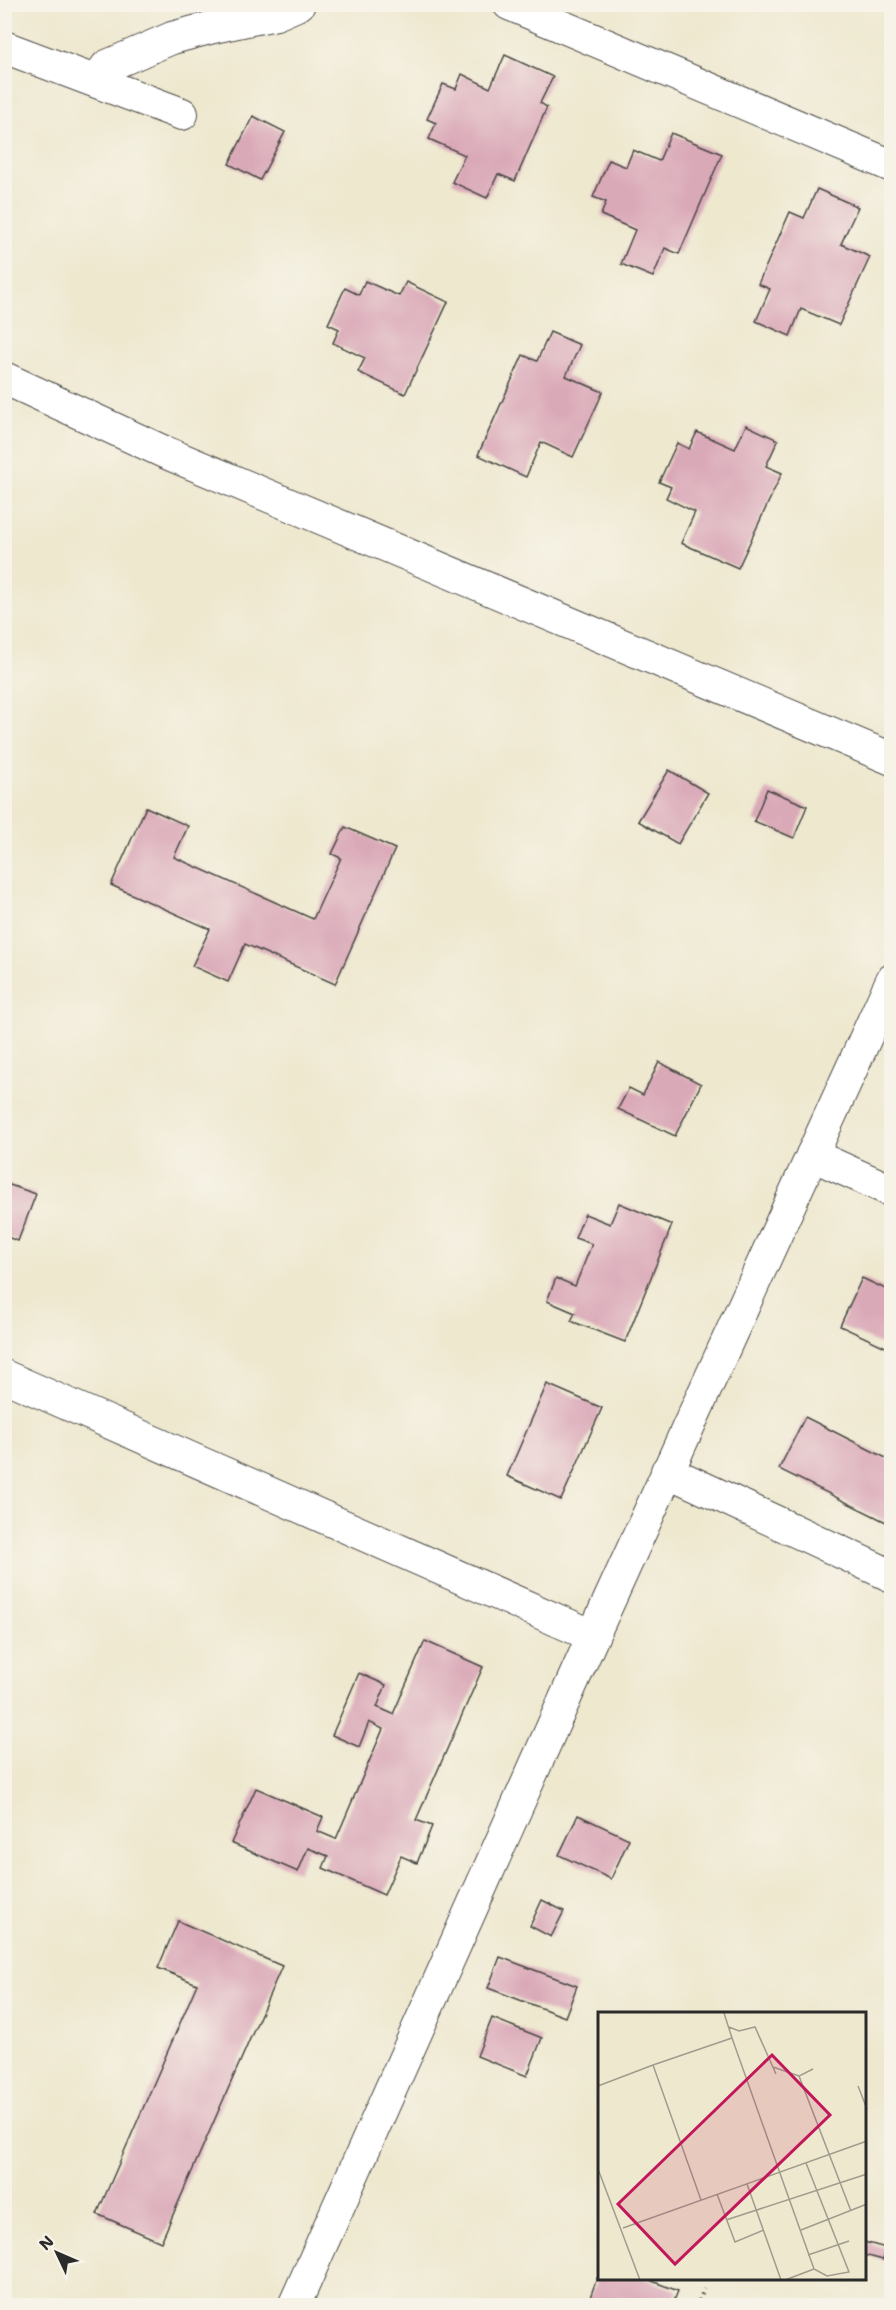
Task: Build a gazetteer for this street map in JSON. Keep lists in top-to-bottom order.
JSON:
{
  "north": "top left"
}
